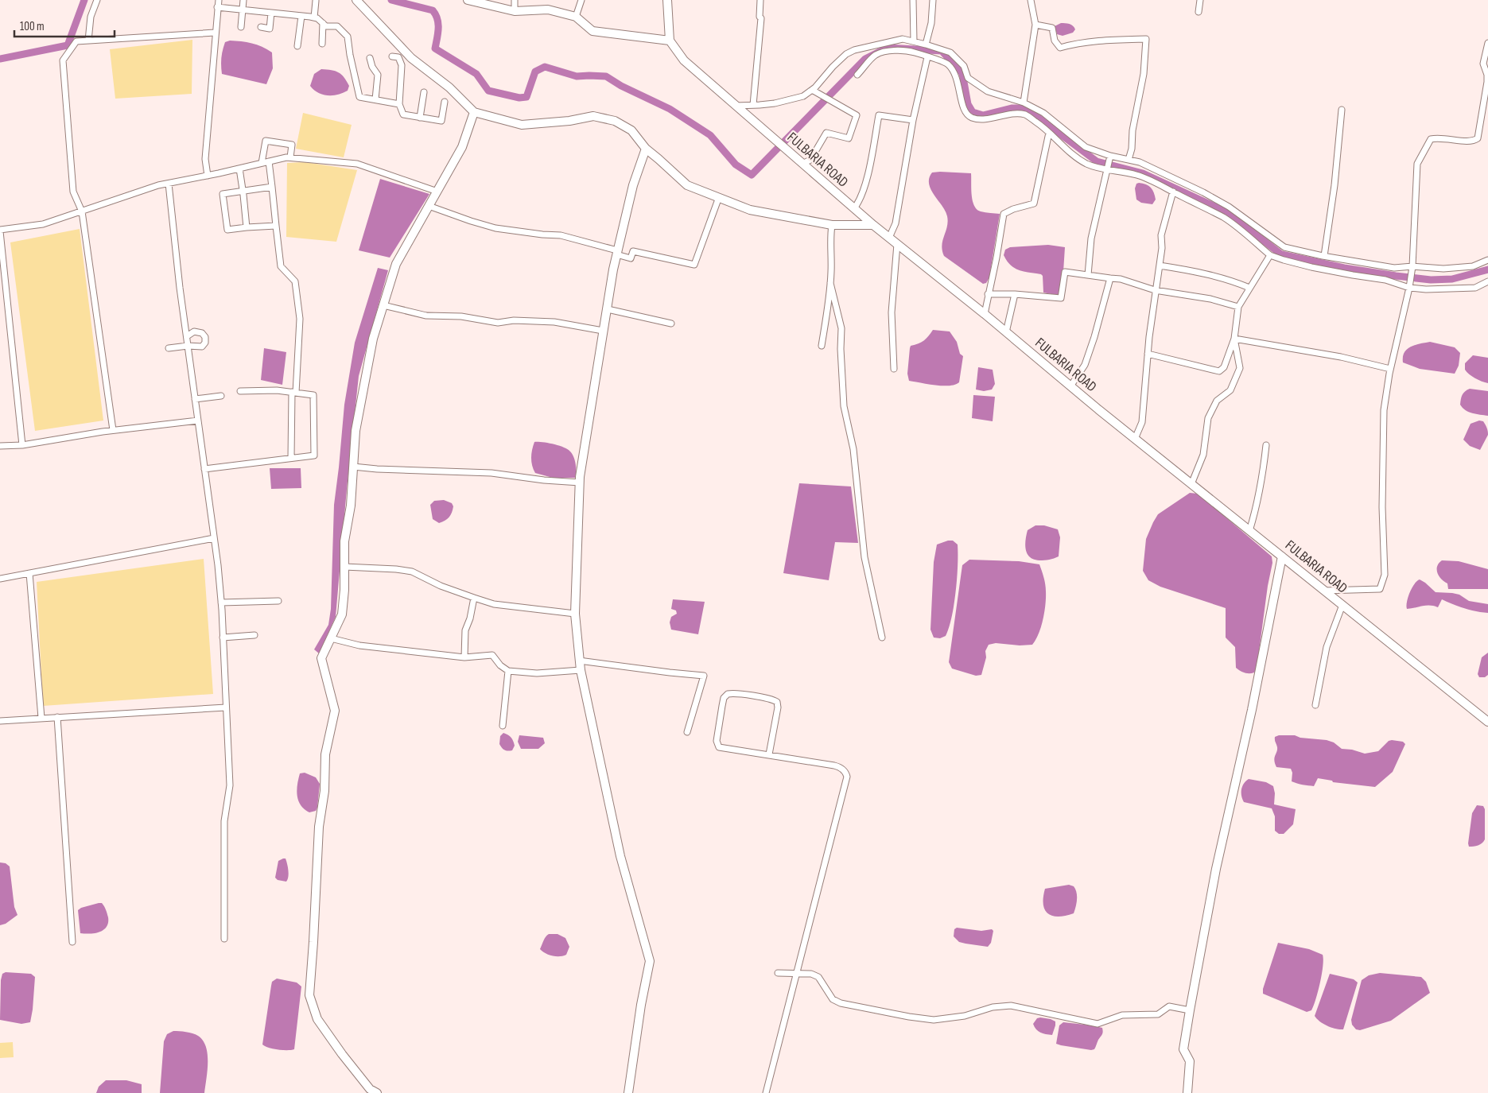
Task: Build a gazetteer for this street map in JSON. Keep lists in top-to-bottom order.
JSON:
{
  "streets": {
    "street": ["FULBARIA ROAD"]
  },
  "scale_bar": "100 m"
}
